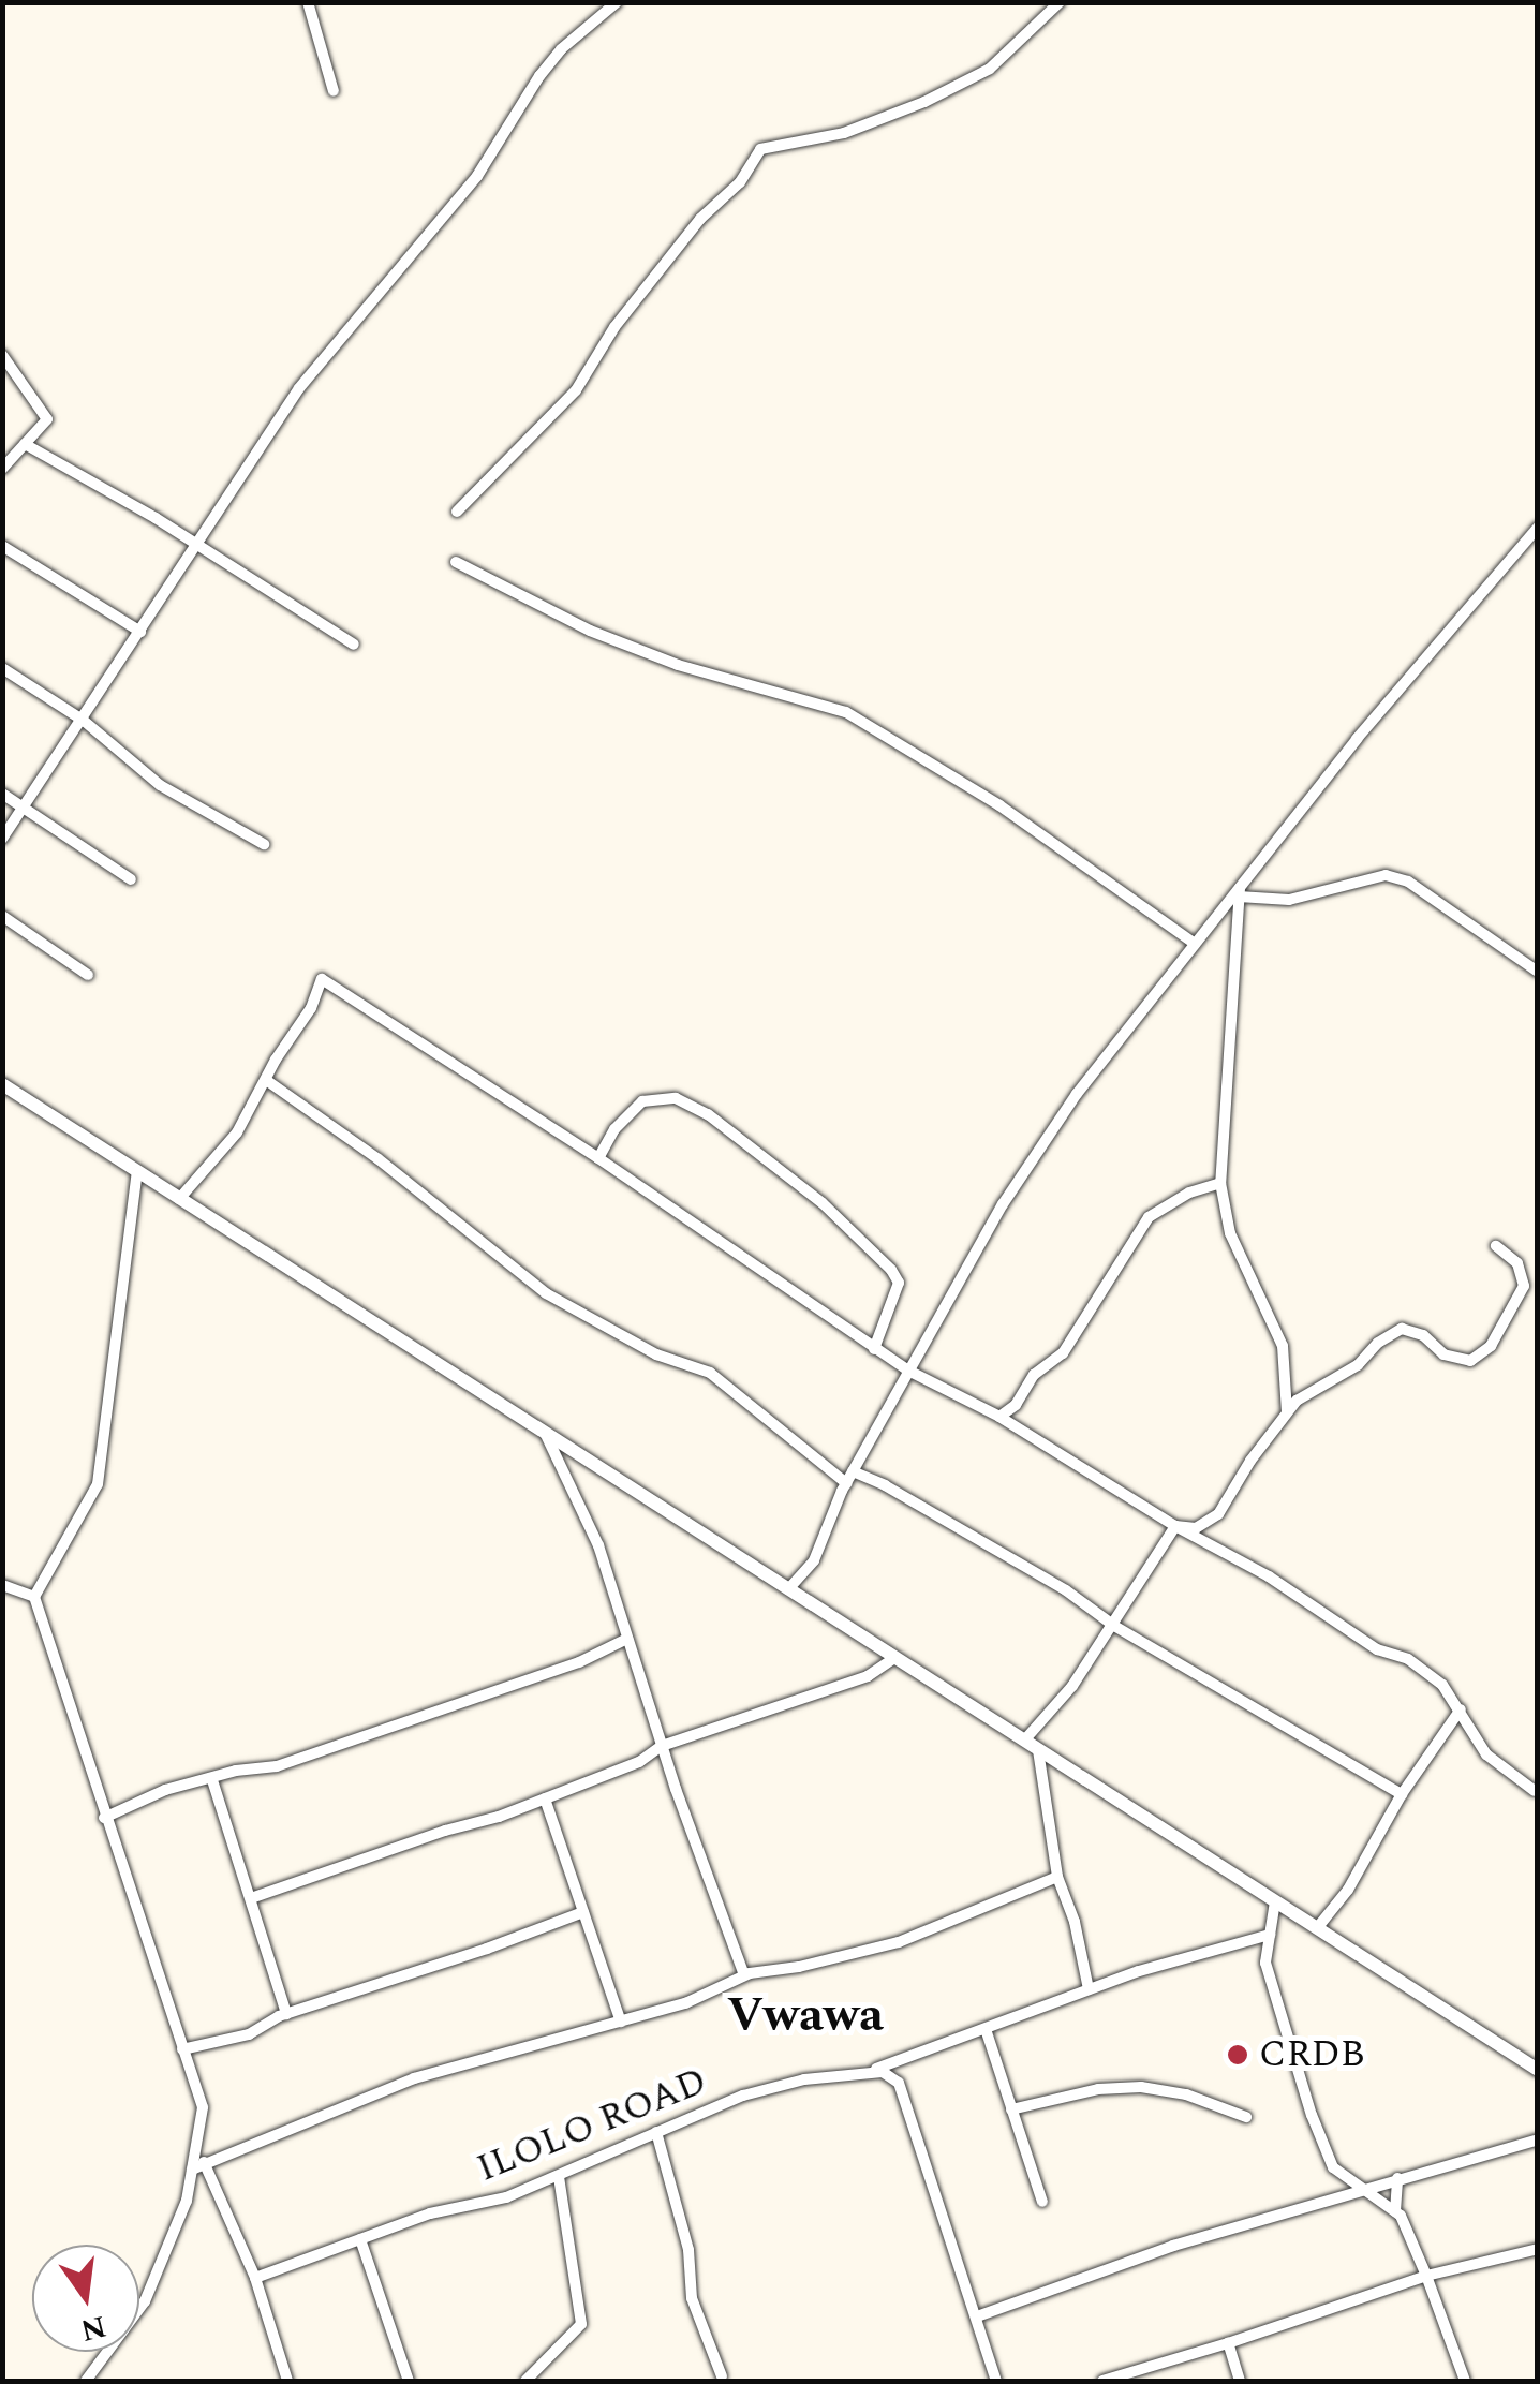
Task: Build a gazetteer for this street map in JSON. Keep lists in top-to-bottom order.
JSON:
{
  "streets": {
    "street": ["ILOLO ROAD"]
  },
  "districts": ["Vwawa"],
  "places": ["CRDB"],
  "north": "bottom"
}
